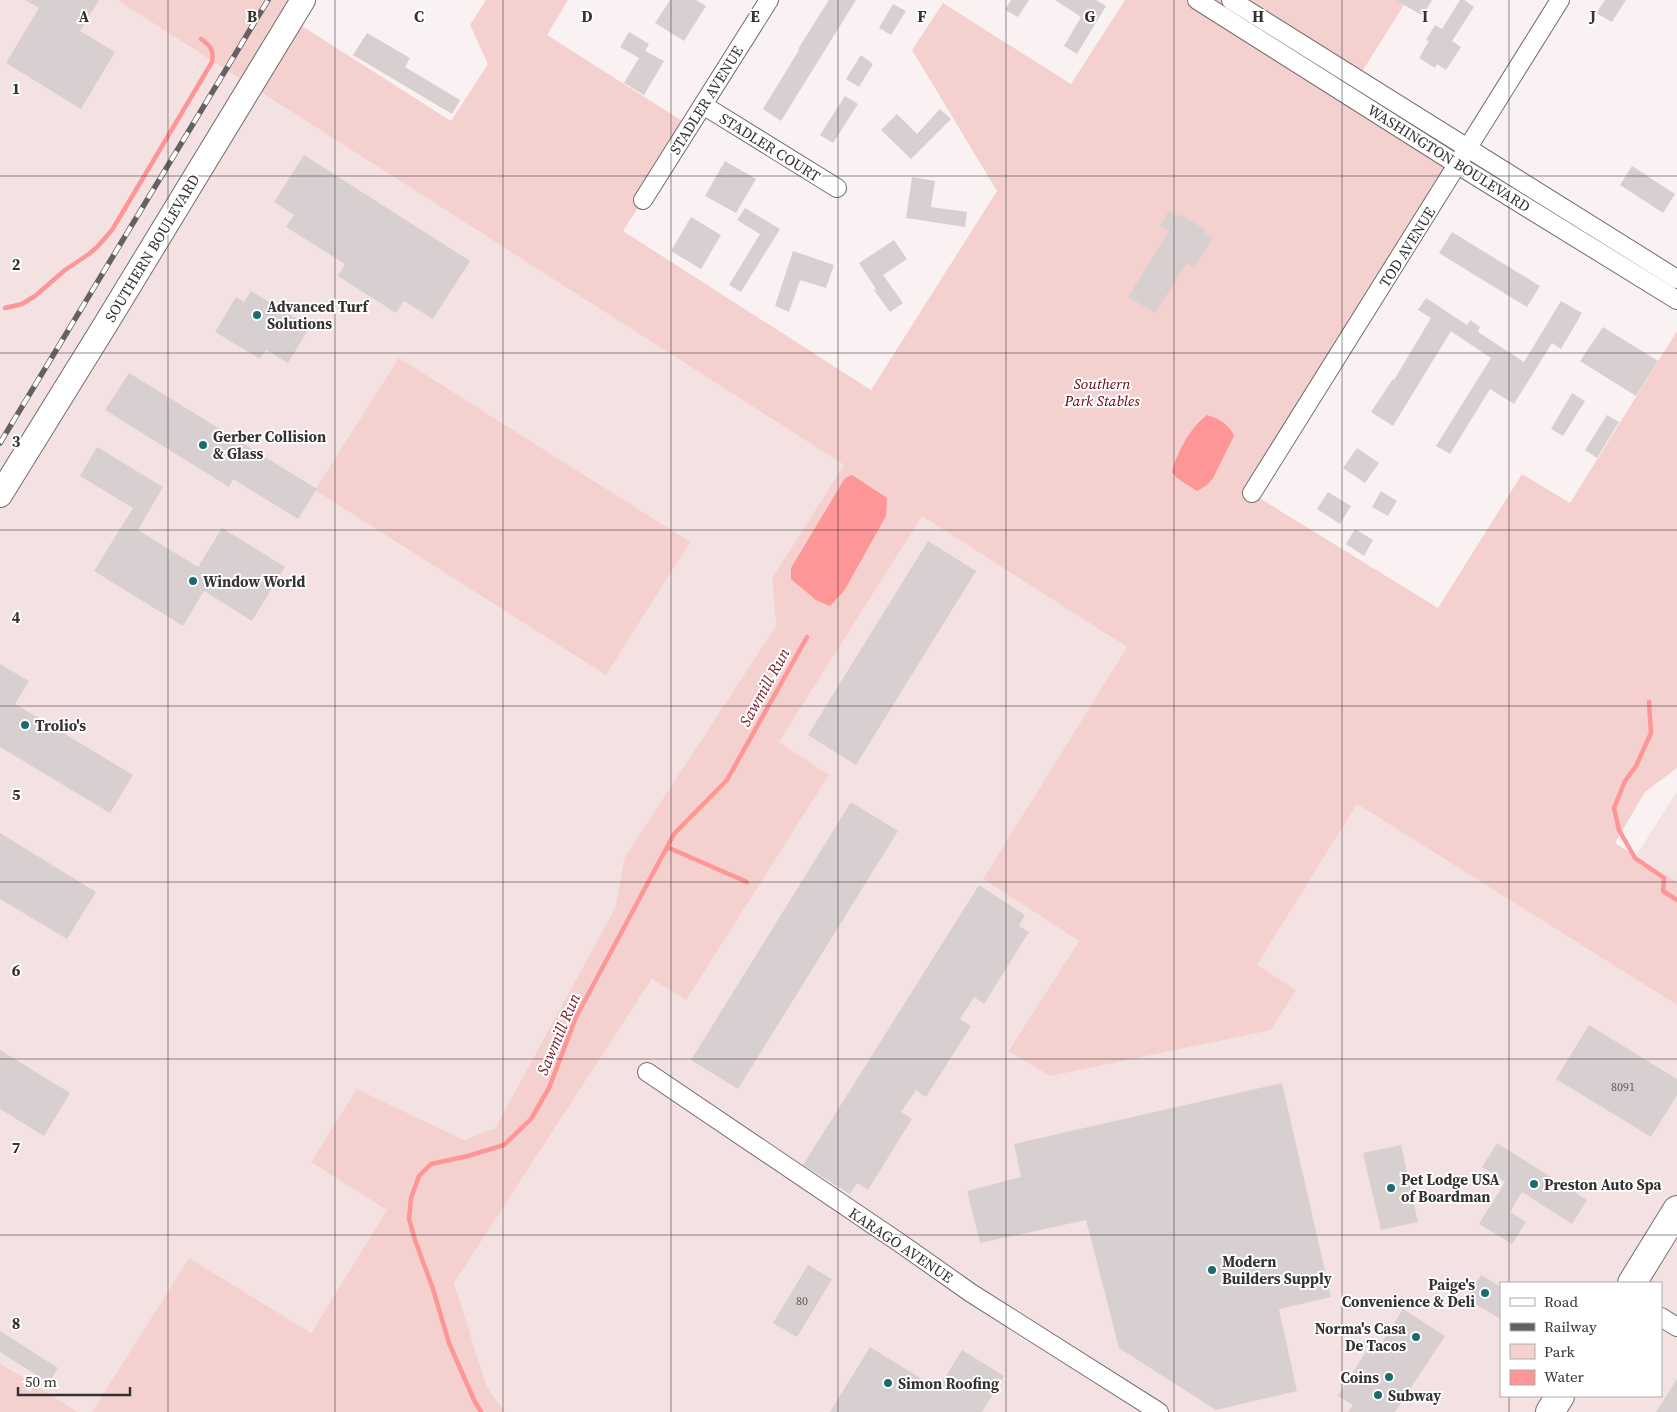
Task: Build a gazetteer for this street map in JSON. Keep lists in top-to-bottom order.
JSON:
{
  "streets": {
    "street": [
      "STADLER AVENUE",
      "STADLER COURT",
      "WASHINGTON BOULEVARD",
      "TOD AVENUE",
      "SOUTHERN BOULEVARD",
      "KARAGO AVENUE"
    ]
  },
  "crossings": [
    ["STADLER AVENUE", "STADLER COURT"],
    ["WASHINGTON BOULEVARD", "TOD AVENUE"]
  ],
  "water": ["Sawmill Run"],
  "parks": ["Southern Park Stables"],
  "places": [
    "Advanced Turf Solutions",
    "Gerber Collision & Glass",
    "Window World",
    "Trolio's",
    "Preston Auto Spa",
    "Pet Lodge USA of Boardman",
    "Modern Builders Supply",
    "Paige's Convenience & Deli",
    "Norma's Casa De Tacos",
    "Coins",
    "Simon Roofing",
    "Subway"
  ],
  "house_numbers": ["8091", "80"],
  "legend": [
    "Road",
    "Railway",
    "Park",
    "Water"
  ],
  "scale_bar": "50 m",
  "grid": {
    "columns": [
      "A",
      "B",
      "C",
      "D",
      "E",
      "F",
      "G",
      "H",
      "I",
      "J"
    ],
    "rows": [
      "1",
      "2",
      "3",
      "4",
      "5",
      "6",
      "7",
      "8"
    ]
  }
}
